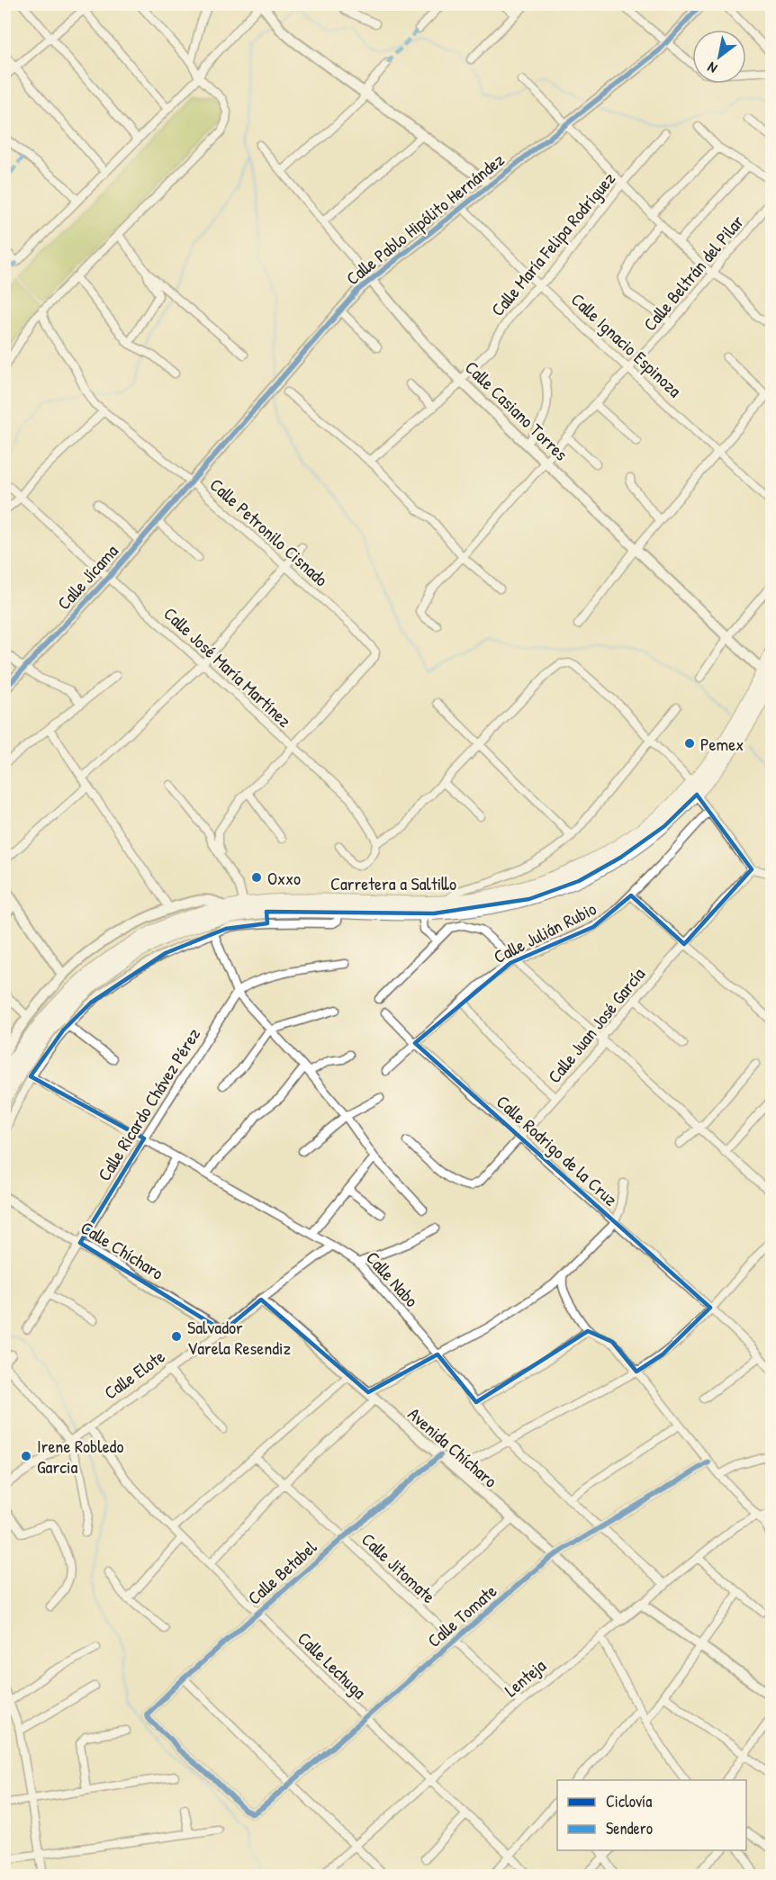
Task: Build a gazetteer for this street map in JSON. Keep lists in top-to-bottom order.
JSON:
{
  "streets": {
    "main road": ["Carretera a Saltillo"],
    "street": [
      "Calle Pablo Hipólito Hernández",
      "Calle María Felipa Rodríguez",
      "Calle Beltrán del Pilar",
      "Calle Ignacio Espinoza",
      "Calle Casiano Torres",
      "Calle Petronilo Cisnado",
      "Calle Jícama",
      "Calle José María Martínez",
      "Calle Julián Rubio",
      "Calle Juan José García",
      "Calle Ricardo Chávez Pérez",
      "Calle Rodrigo de la Cruz",
      "Calle Chícharo",
      "Calle Nabo",
      "Calle Elote",
      "Avenida Chícharo",
      "Calle Jitomate",
      "Calle Betabel",
      "Calle Tomate",
      "Calle Lechuga",
      "Lenteja"
    ]
  },
  "crossings": [
    ["Calle Pablo Hipólito Hernández", "Calle Ignacio Espinoza"],
    ["Calle Pablo Hipólito Hernández", "Calle Casiano Torres"],
    ["Calle Pablo Hipólito Hernández", "Calle Petronilo Cisnado"],
    ["Calle Pablo Hipólito Hernández", "Calle Jícama"],
    ["Calle María Felipa Rodríguez", "Calle Ignacio Espinoza"],
    ["Calle María Felipa Rodríguez", "Calle Casiano Torres"],
    ["Calle Beltrán del Pilar", "Calle Ignacio Espinoza"],
    ["Calle Beltrán del Pilar", "Calle Casiano Torres"],
    ["Calle Casiano Torres", "Carretera a Saltillo"],
    ["Calle Petronilo Cisnado", "Calle Jícama"],
    ["Calle Petronilo Cisnado", "Calle José María Martínez"],
    ["Calle Jícama", "Calle José María Martínez"],
    ["Calle Julián Rubio", "Calle Rodrigo de la Cruz"],
    ["Calle Juan José García", "Calle Rodrigo de la Cruz"],
    ["Calle Ricardo Chávez Pérez", "Calle Chícharo"],
    ["Calle Ricardo Chávez Pérez", "Calle Nabo"],
    ["Calle Chícharo", "Calle Elote"],
    ["Calle Nabo", "Calle Elote"],
    ["Calle Nabo", "Calle Tomate"],
    ["Calle Nabo", "Lenteja"],
    ["Calle Elote", "Avenida Chícharo"],
    ["Calle Elote", "Calle Lechuga"],
    ["Avenida Chícharo", "Calle Betabel"],
    ["Avenida Chícharo", "Calle Tomate"],
    ["Avenida Chícharo", "Lenteja"],
    ["Calle Jitomate", "Calle Betabel"],
    ["Calle Jitomate", "Calle Tomate"],
    ["Calle Jitomate", "Lenteja"],
    ["Calle Betabel", "Calle Tomate"],
    ["Calle Betabel", "Calle Lechuga"],
    ["Calle Tomate", "Calle Lechuga"],
    ["Calle Lechuga", "Lenteja"]
  ],
  "places": [
    "Pemex",
    "Oxxo",
    "Salvador Varela Resendiz",
    "Irene Robledo Garcia"
  ],
  "legend": ["Ciclovía", "Sendero"],
  "north": "bottom left"
}
